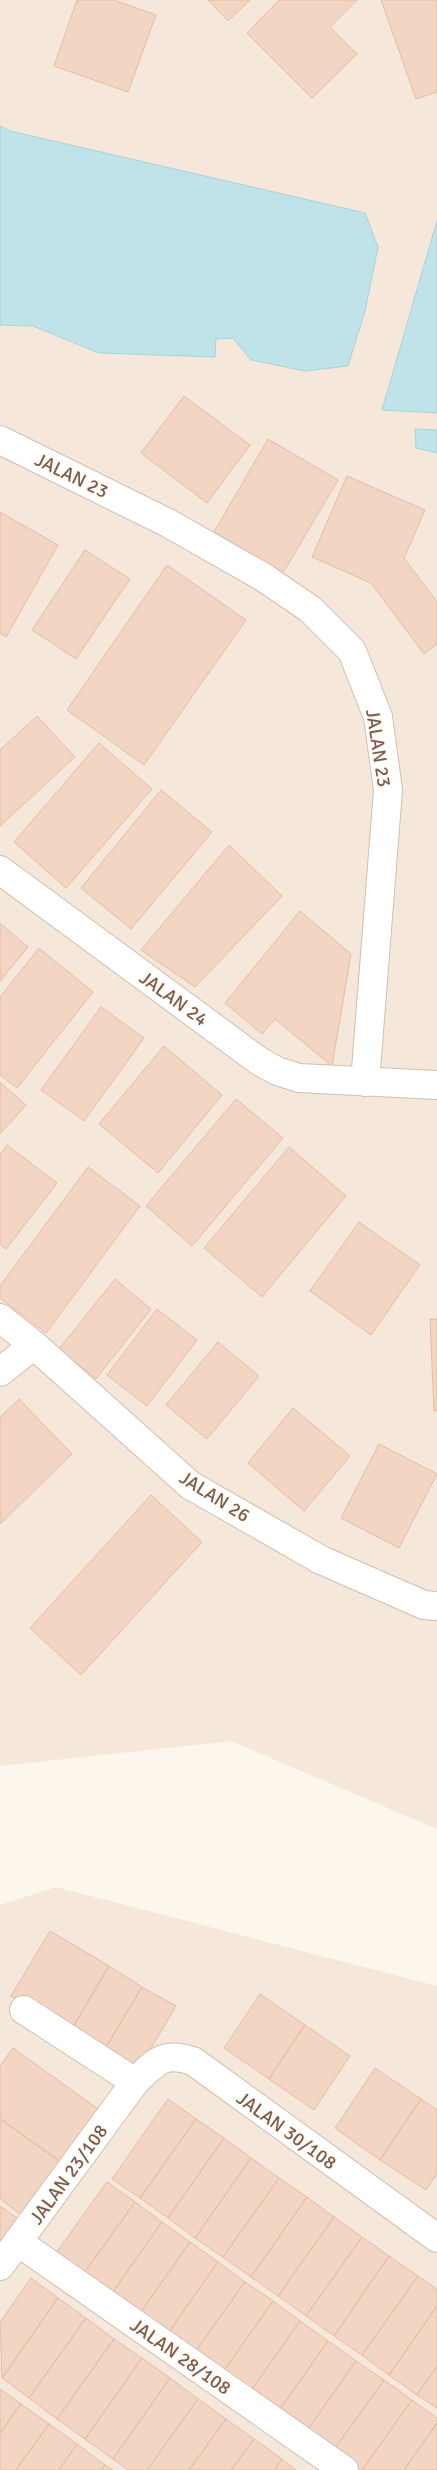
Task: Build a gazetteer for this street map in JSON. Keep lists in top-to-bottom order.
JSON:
{
  "streets": {
    "street": [
      "JALAN 23",
      "JALAN 24",
      "JALAN 26",
      "JALAN 30/108",
      "JALAN 23/108",
      "JALAN 28/108"
    ]
  },
  "crossings": [
    ["JALAN 23", "JALAN 24"],
    ["JALAN 30/108", "JALAN 23/108"],
    ["JALAN 23/108", "JALAN 28/108"]
  ]
}
